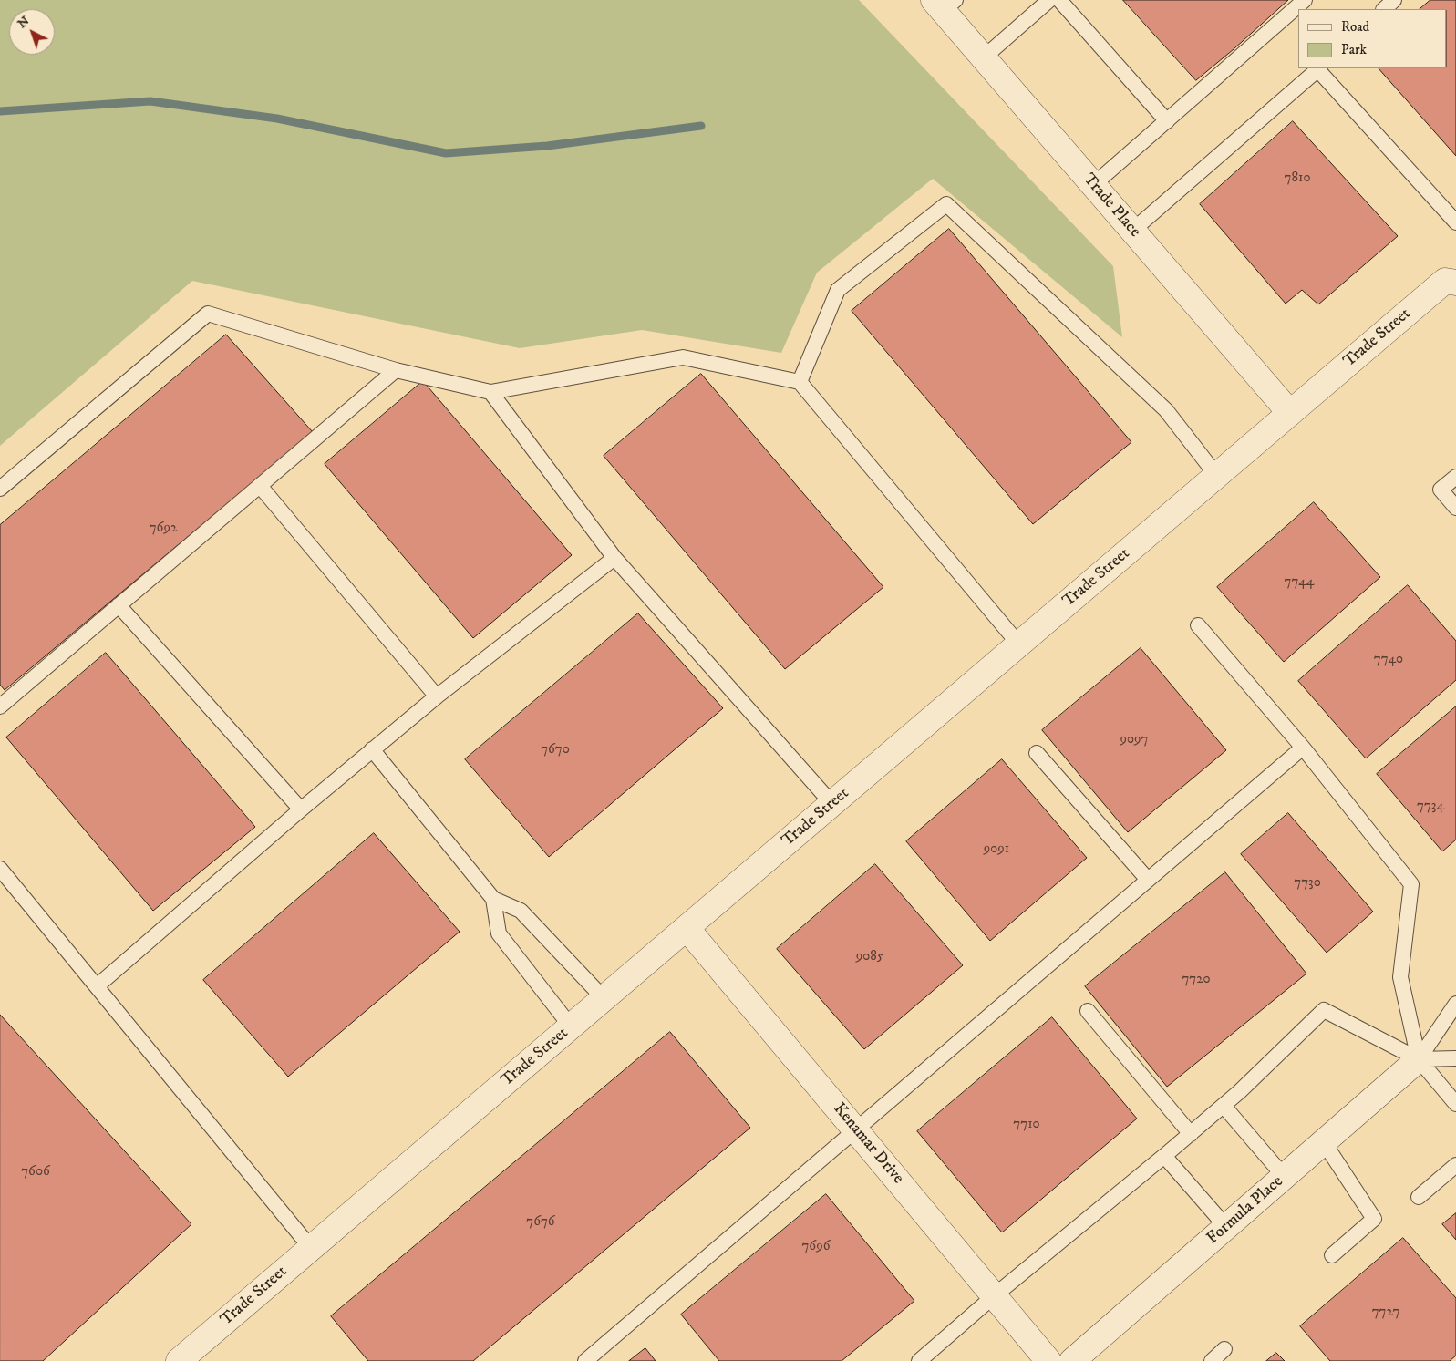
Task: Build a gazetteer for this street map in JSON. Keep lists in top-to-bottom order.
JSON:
{
  "streets": {
    "street": [
      "Trade Place",
      "Trade Street",
      "Kenamar Drive",
      "Formula Place"
    ]
  },
  "crossings": [
    ["Trade Place", "Trade Street"],
    ["Trade Street", "Kenamar Drive"]
  ],
  "house_numbers": [
    "7810",
    "7692",
    "7744",
    "7740",
    "9097",
    "7670",
    "7734",
    "9091",
    "7730",
    "9085",
    "7720",
    "7710",
    "7606",
    "7676",
    "7696",
    "7727"
  ],
  "legend": ["Road", "Park"],
  "north": "top left"
}
